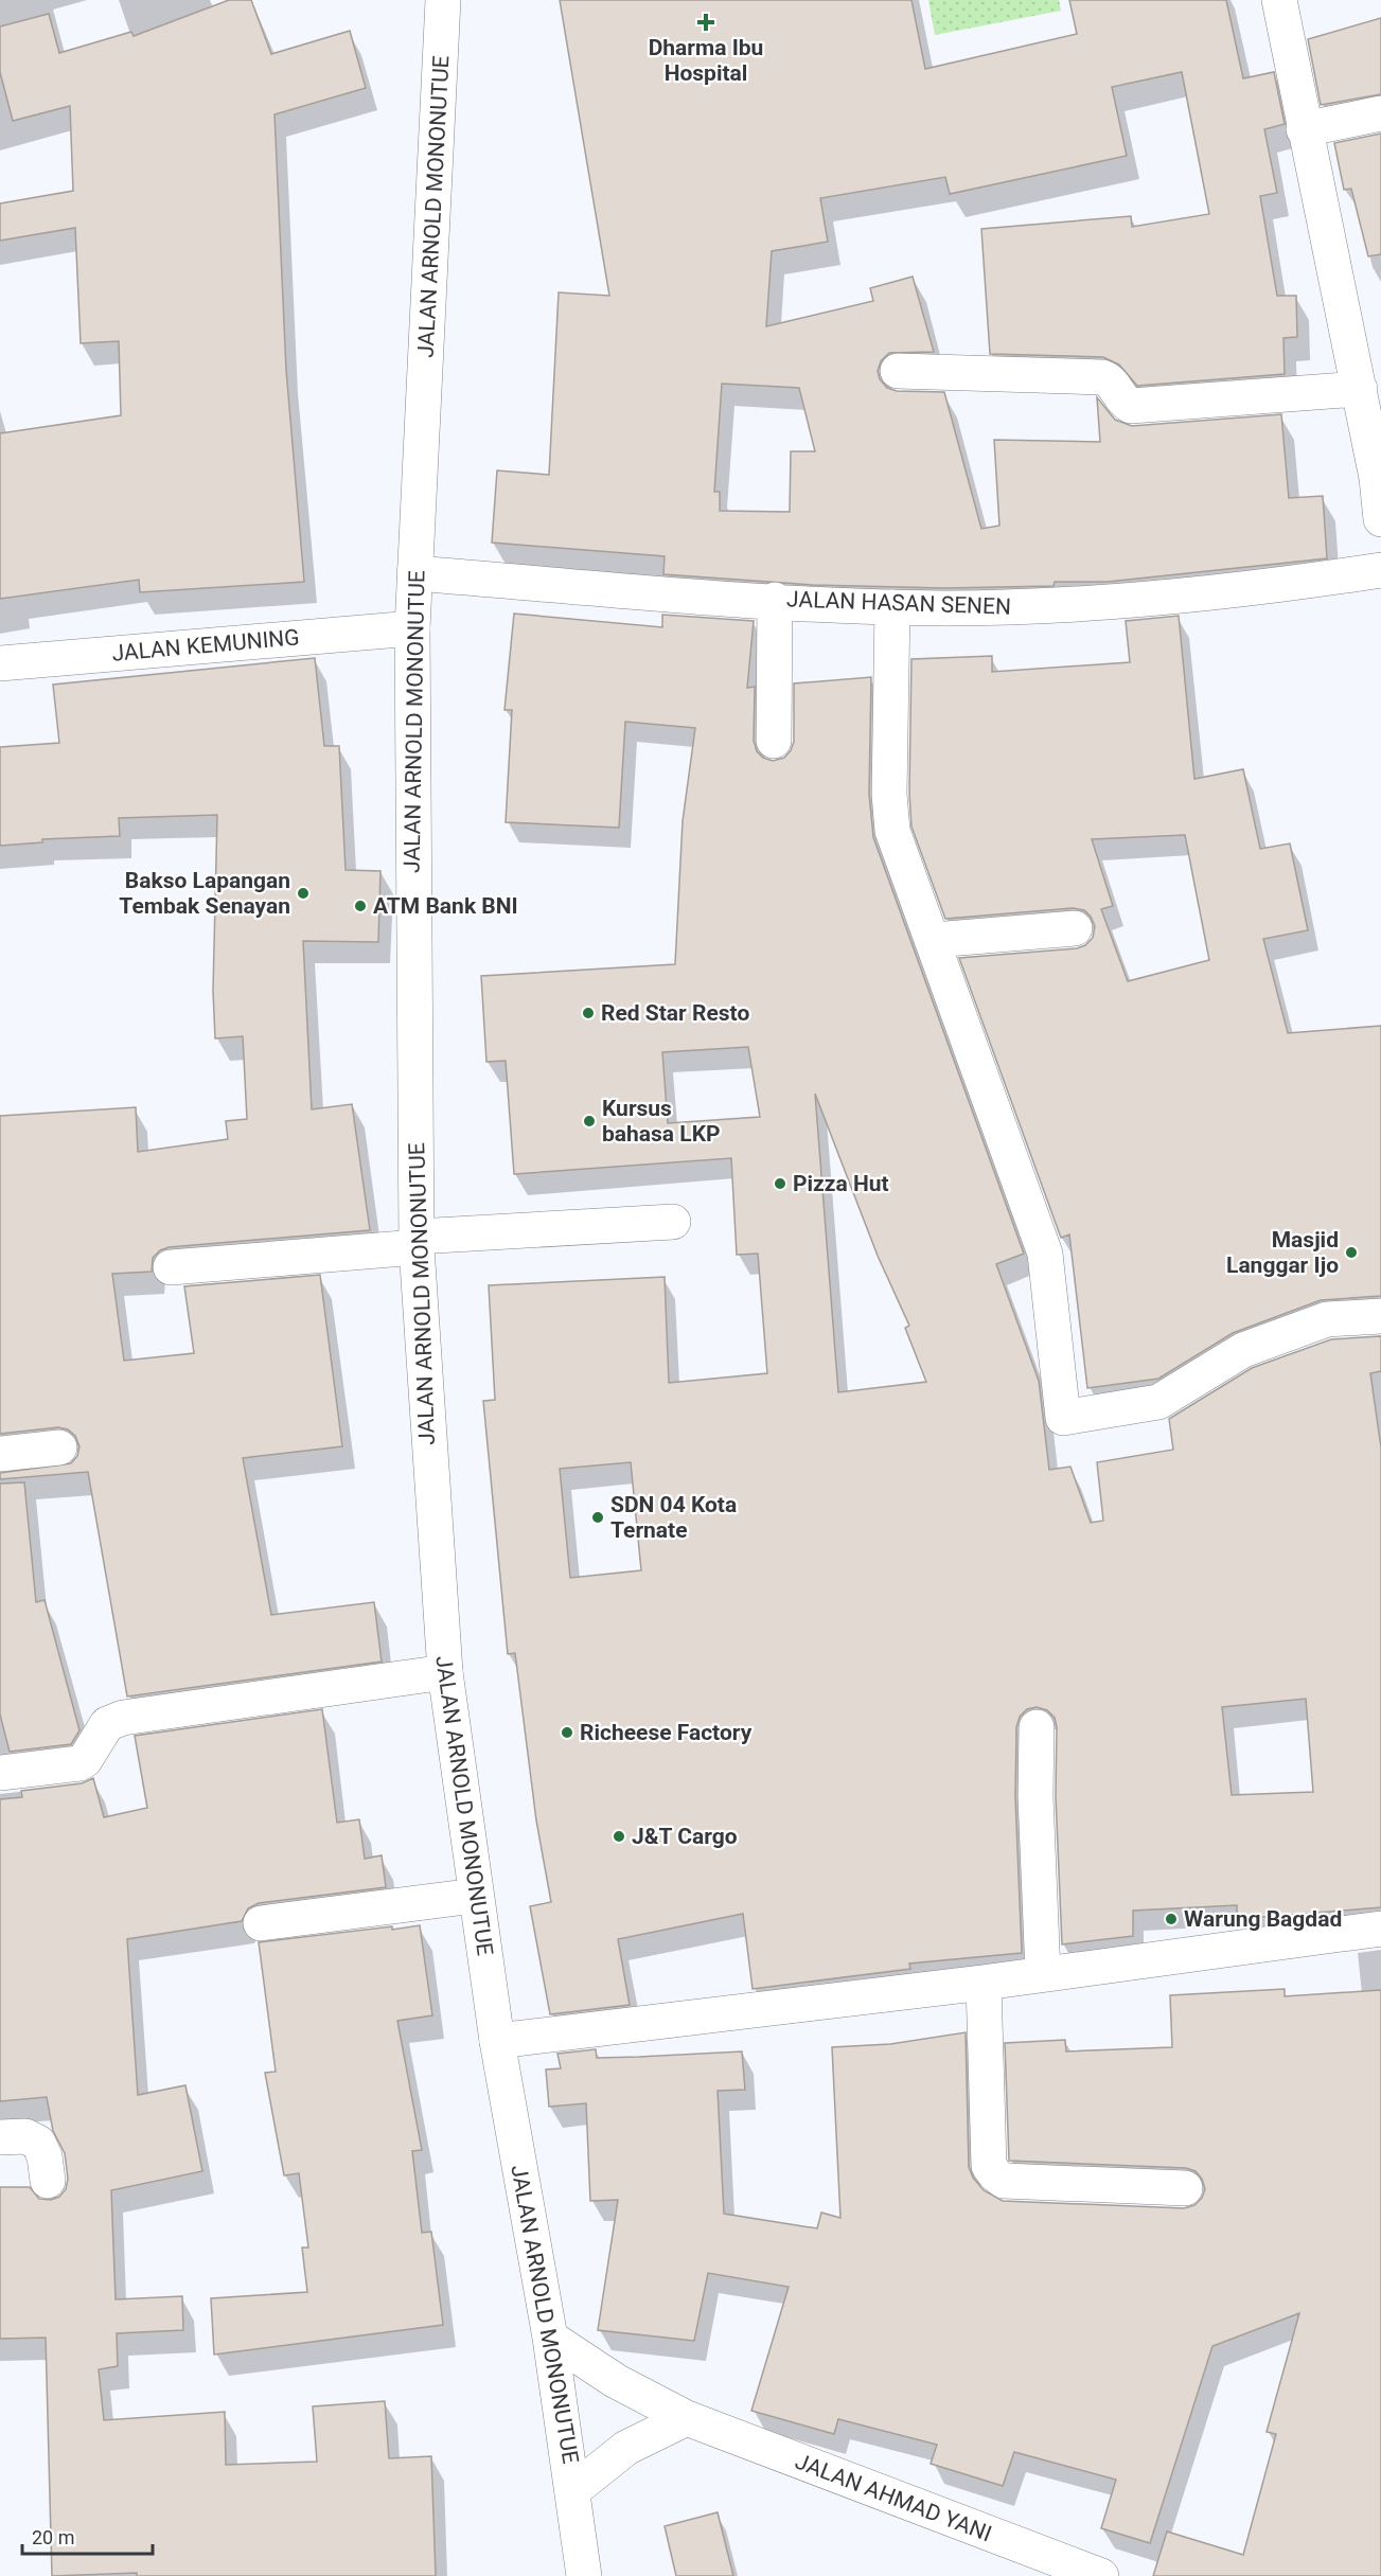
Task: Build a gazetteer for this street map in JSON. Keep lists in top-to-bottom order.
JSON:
{
  "streets": {
    "main road": [
      "JALAN ARNOLD MONONUTUE",
      "JALAN HASAN SENEN",
      "JALAN KEMUNING",
      "JALAN AHMAD YANI"
    ]
  },
  "crossings": [
    ["JALAN ARNOLD MONONUTUE", "JALAN HASAN SENEN"],
    ["JALAN ARNOLD MONONUTUE", "JALAN KEMUNING"],
    ["JALAN ARNOLD MONONUTUE", "JALAN AHMAD YANI"]
  ],
  "places": {
    "health": ["Dharma Ibu Hospital"],
    "other": [
      "Bakso Lapangan Tembak Senayan",
      "ATM Bank BNI",
      "Red Star Resto",
      "Kursus bahasa LKP",
      "Pizza Hut",
      "Masjid Langgar Ijo",
      "SDN 04 Kota Ternate",
      "Richeese Factory",
      "J&T Cargo",
      "Warung Bagdad"
    ]
  },
  "scale_bar": "20 m"
}
